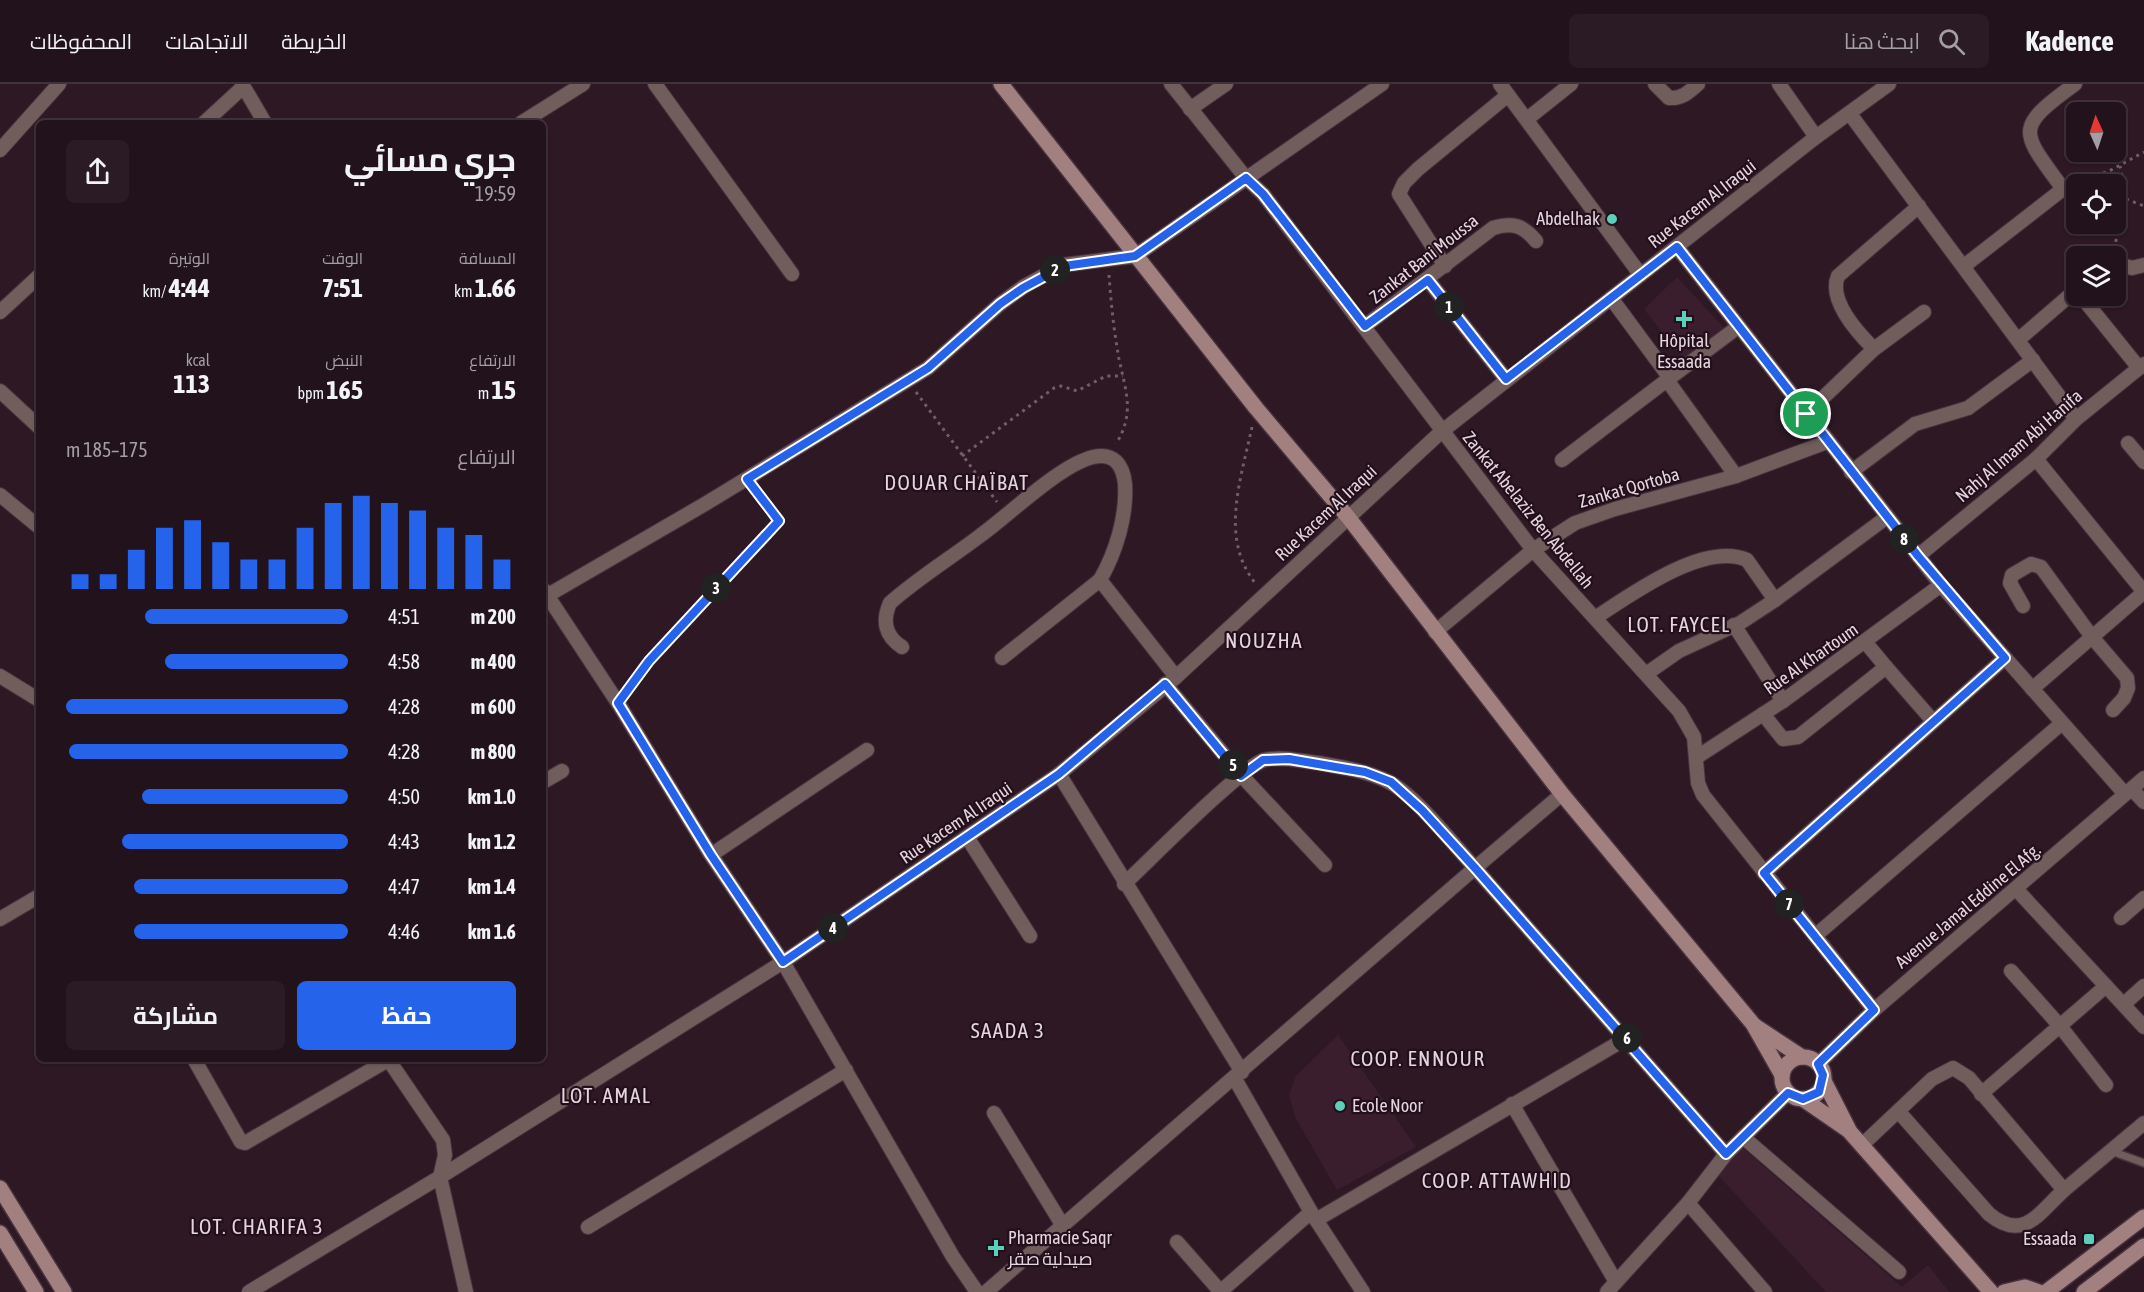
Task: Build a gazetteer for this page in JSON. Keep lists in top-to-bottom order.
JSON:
{
  "streets": {
    "street": [
      "Rue Kacem Al Iraqui",
      "Zankat Bani Moussa",
      "Nahj Al Imam Abi Hanifa",
      "Zankat Qortoba",
      "Zankat Abelaziz Ben Abdellah",
      "Rue Al Khartoum",
      "Avenue Jamal Eddine El Afg."
    ]
  },
  "crossings": [
    ["Rue Kacem Al Iraqui", "Zankat Abelaziz Ben Abdellah"],
    ["Zankat Bani Moussa", "Zankat Abelaziz Ben Abdellah"],
    ["Zankat Qortoba", "Zankat Abelaziz Ben Abdellah"],
    ["Zankat Abelaziz Ben Abdellah", "Rue Al Khartoum"],
    ["Zankat Abelaziz Ben Abdellah", "Avenue Jamal Eddine El Afg."]
  ],
  "districts": [
    "DOUAR CHAÏBAT",
    "LOT. FAYCEL",
    "NOUZHA",
    "SAADA 3",
    "COOP. ENNOUR",
    "LOT. AMAL",
    "COOP. ATTAWHID",
    "LOT. CHARIFA 3"
  ],
  "places": {
    "other": ["Abdelhak", "Ecole Noor"],
    "health": ["Hôpital Essaada", "Pharmacie Saqr صيدلية صقر"],
    "transit": ["Essaada"]
  },
  "north": "top",
  "page": {
    "header": "Kadence",
    "search": "ابحث هنا",
    "nav": ["الخريطة", "الاتجاهات", "المحفوظات"],
    "heading": ["جري مسائي", "19:59"],
    "stats": [
      ["المسافة", "1.66 km"],
      ["الوقت", "7:51"],
      ["الوتيرة", "4:44 /km"],
      ["الارتفاع", "15 m"],
      ["النبض", "165 bpm"],
      ["kcal", "113"]
    ],
    "pins": [
      "2",
      "1",
      "8",
      "3",
      "5",
      "7",
      "4",
      "6"
    ],
    "chart": ["الارتفاع", "175–185 m"],
    "list": [
      {
        "name": "200 m",
        "note": "4:51"
      },
      {
        "name": "400 m",
        "note": "4:58"
      },
      {
        "name": "600 m",
        "note": "4:28"
      },
      {
        "name": "800 m",
        "note": "4:28"
      },
      {
        "name": "1.0 km",
        "note": "4:50"
      },
      {
        "name": "1.2 km",
        "note": "4:43"
      },
      {
        "name": "1.4 km",
        "note": "4:47"
      },
      {
        "name": "1.6 km",
        "note": "4:46"
      }
    ],
    "buttons": ["حفظ", "مشاركة"]
  }
}
